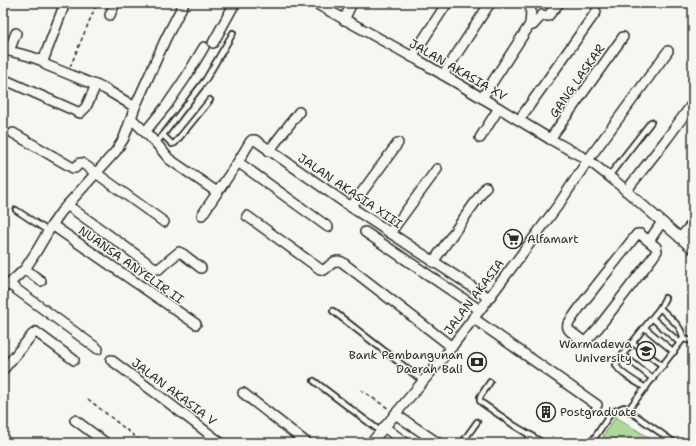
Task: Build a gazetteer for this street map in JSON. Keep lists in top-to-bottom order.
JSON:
{
  "streets": {
    "street": [
      "JALAN AKASIA XV",
      "GANG LASKAR",
      "JALAN AKASIA XIII",
      "NUANSA ANYELIR II",
      "JALAN AKASIA",
      "JALAN AKASIA V"
    ]
  },
  "crossings": [
    ["JALAN AKASIA XV", "GANG LASKAR"],
    ["JALAN AKASIA XV", "JALAN AKASIA"],
    ["JALAN AKASIA XIII", "JALAN AKASIA"]
  ],
  "places": {
    "supermarket": ["Alfamart"],
    "school or university": ["Warmadewa University"],
    "bank": ["Bank Pembangunan Daerah Bali"],
    "building": ["Postgraduate"]
  }
}
